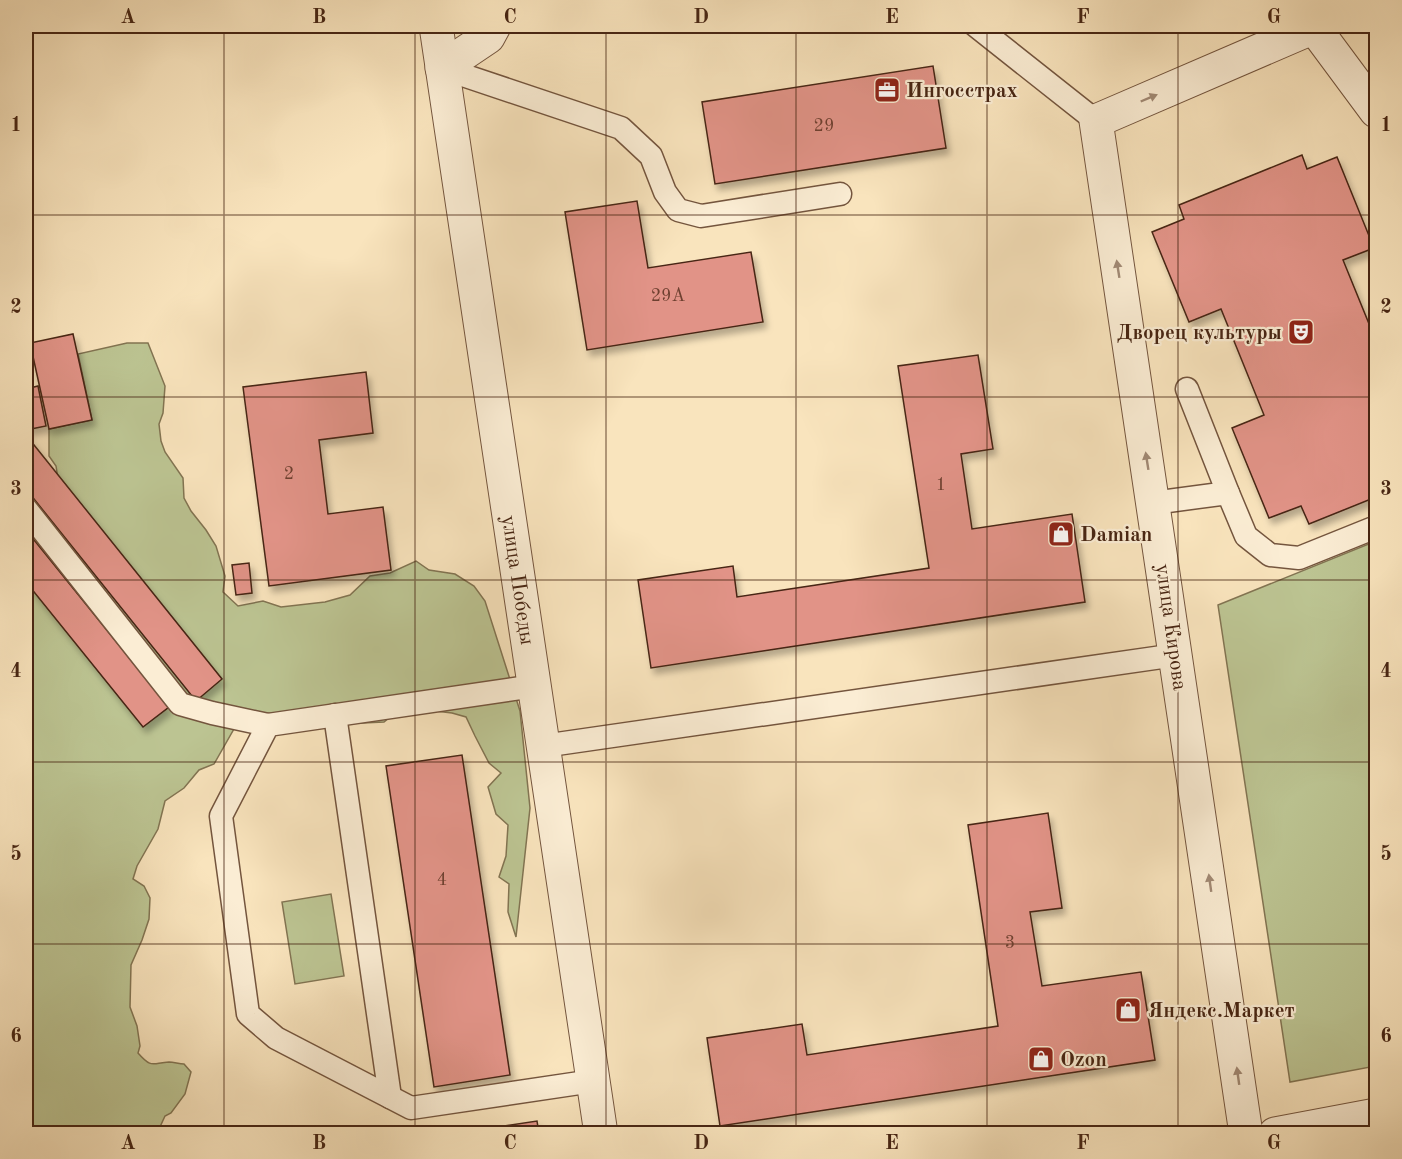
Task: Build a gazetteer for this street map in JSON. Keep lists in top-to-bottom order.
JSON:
{
  "streets": {
    "street": ["улица Победы", "улица Кирова"]
  },
  "one_way": ["улица Кирова"],
  "places": {
    "office": ["Ингосстрах"],
    "theatre": ["Дворец культуры"],
    "shop": ["Damian", "Яндекс.Маркет", "Ozon"]
  },
  "house_numbers": [
    "29",
    "29А",
    "2",
    "1",
    "4",
    "3"
  ],
  "grid": {
    "columns": [
      "A",
      "B",
      "C",
      "D",
      "E",
      "F",
      "G"
    ],
    "rows": [
      "1",
      "2",
      "3",
      "4",
      "5",
      "6"
    ]
  }
}
